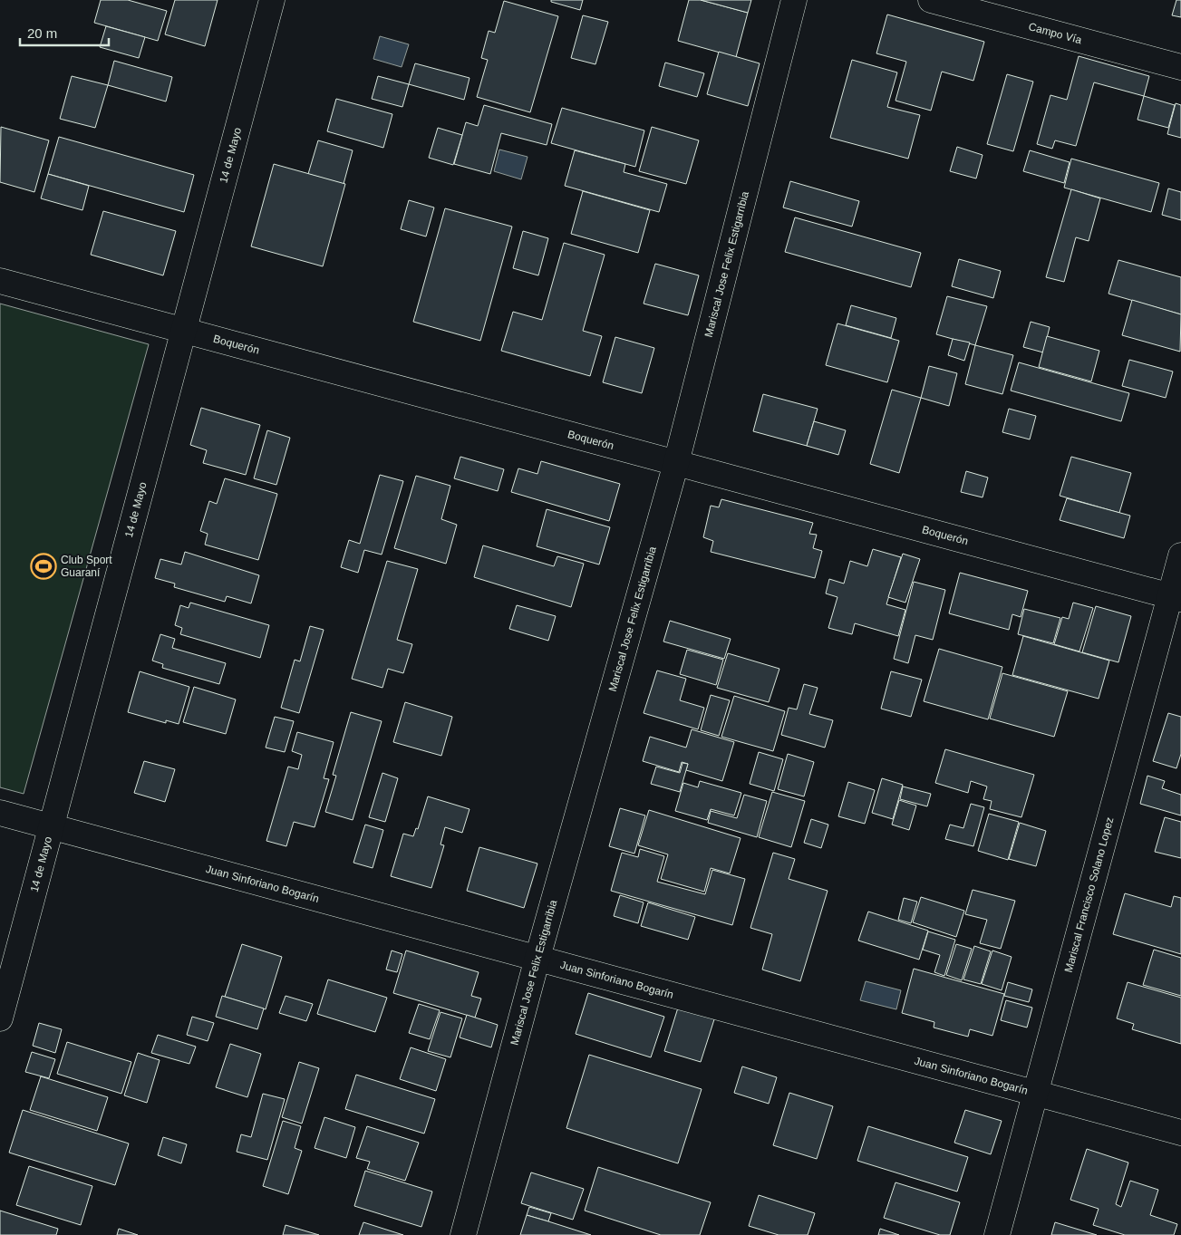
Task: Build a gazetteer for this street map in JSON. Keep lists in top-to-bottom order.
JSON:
{
  "streets": {
    "street": [
      "Campo Vía",
      "14 de Mayo",
      "Mariscal Jose Felix Estigarribia",
      "Boquerón",
      "Juan Sinforiano Bogarín",
      "Mariscal Francisco Solano Lopez"
    ]
  },
  "crossings": [
    ["14 de Mayo", "Boquerón"],
    ["14 de Mayo", "Juan Sinforiano Bogarín"],
    ["Mariscal Jose Felix Estigarribia", "Boquerón"],
    ["Mariscal Jose Felix Estigarribia", "Juan Sinforiano Bogarín"],
    ["Boquerón", "Mariscal Francisco Solano Lopez"],
    ["Juan Sinforiano Bogarín", "Mariscal Francisco Solano Lopez"]
  ],
  "places": {
    "sports": ["Club Sport Guaraní"]
  },
  "scale_bar": "20 m"
}
